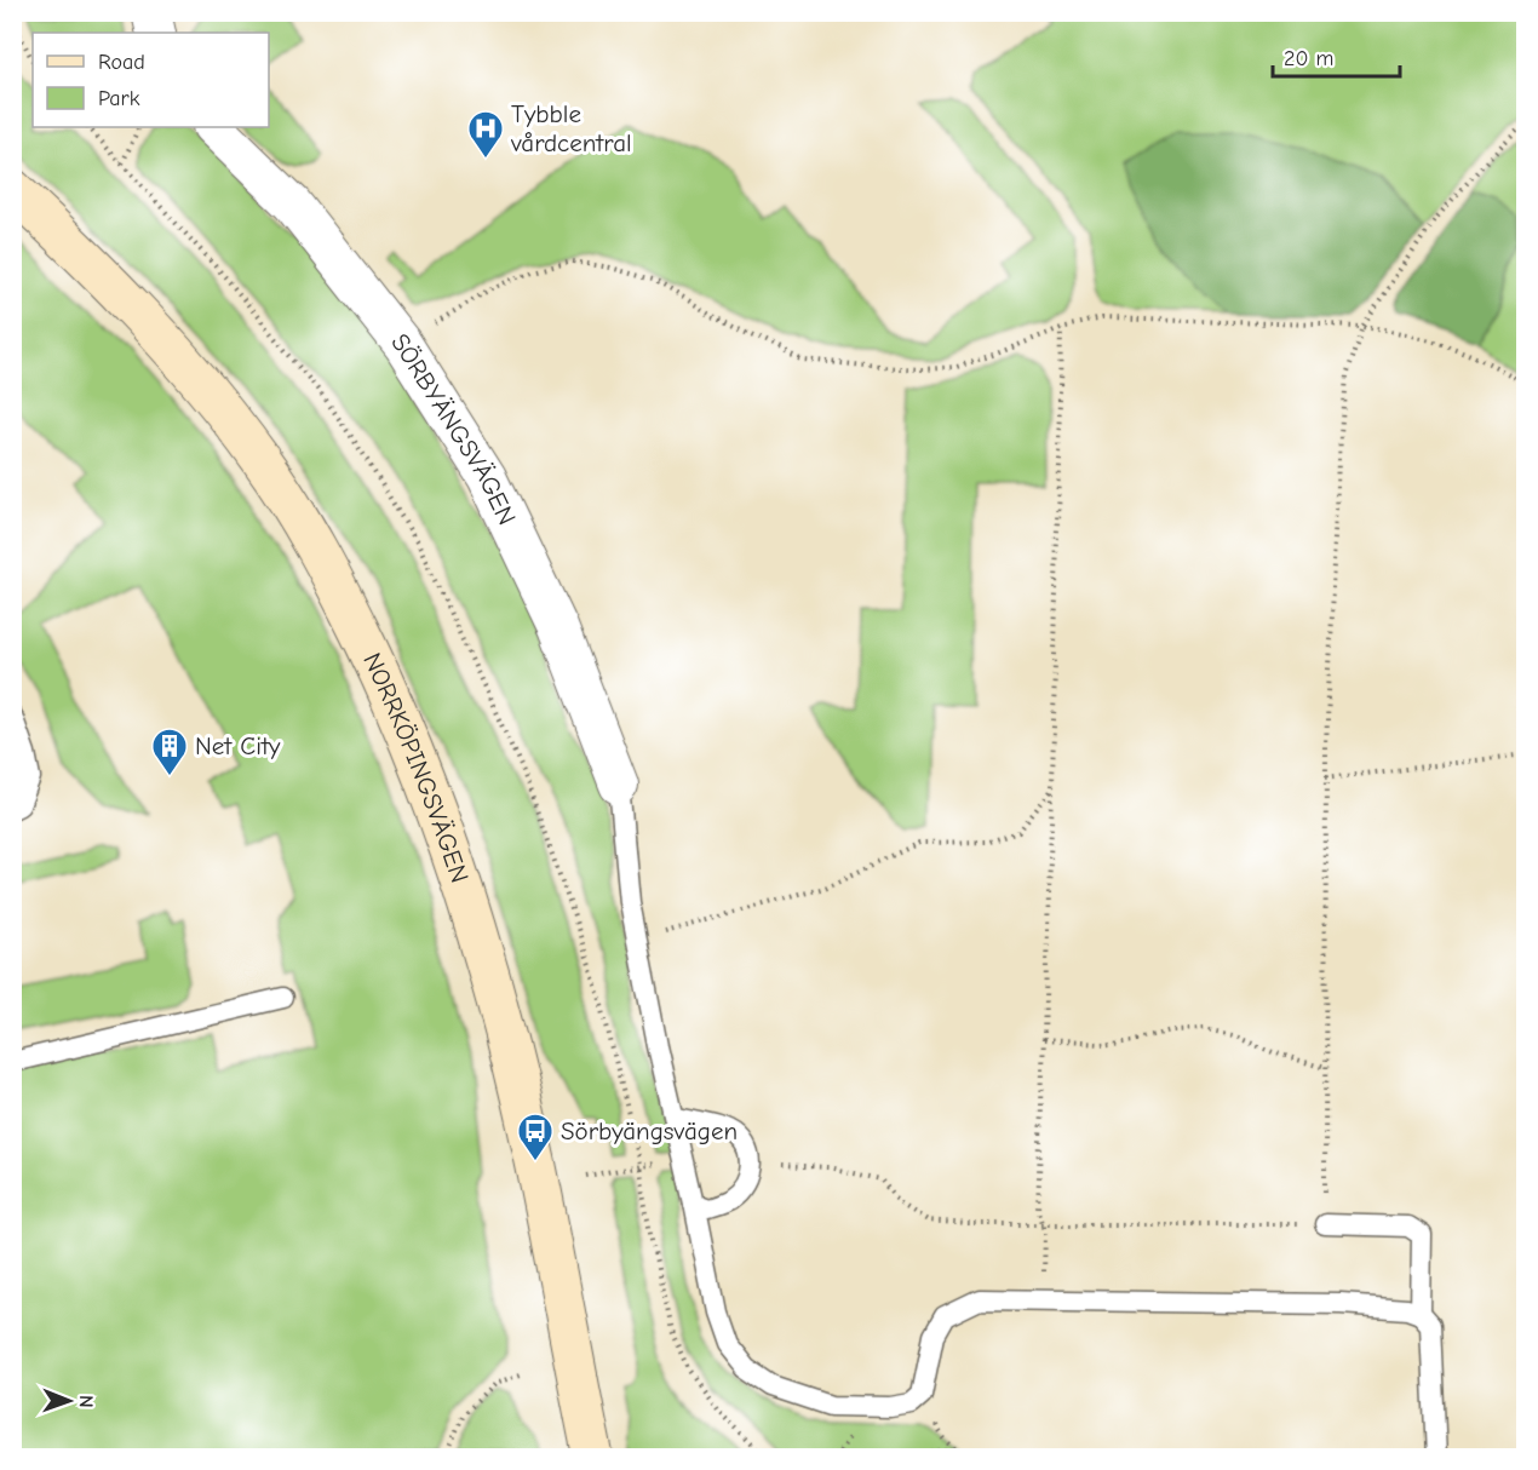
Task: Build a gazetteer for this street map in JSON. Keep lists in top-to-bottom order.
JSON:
{
  "streets": {
    "main road": ["NORRKÖPINGSVÄGEN"],
    "street": ["SÖRBYÄNGSVÄGEN"]
  },
  "places": {
    "hospital": ["Tybble vårdcentral"],
    "building": ["Net City"],
    "bus stop": ["Sörbyängsvägen"]
  },
  "legend": ["Road", "Park"],
  "scale_bar": "20 m",
  "north": "right"
}
